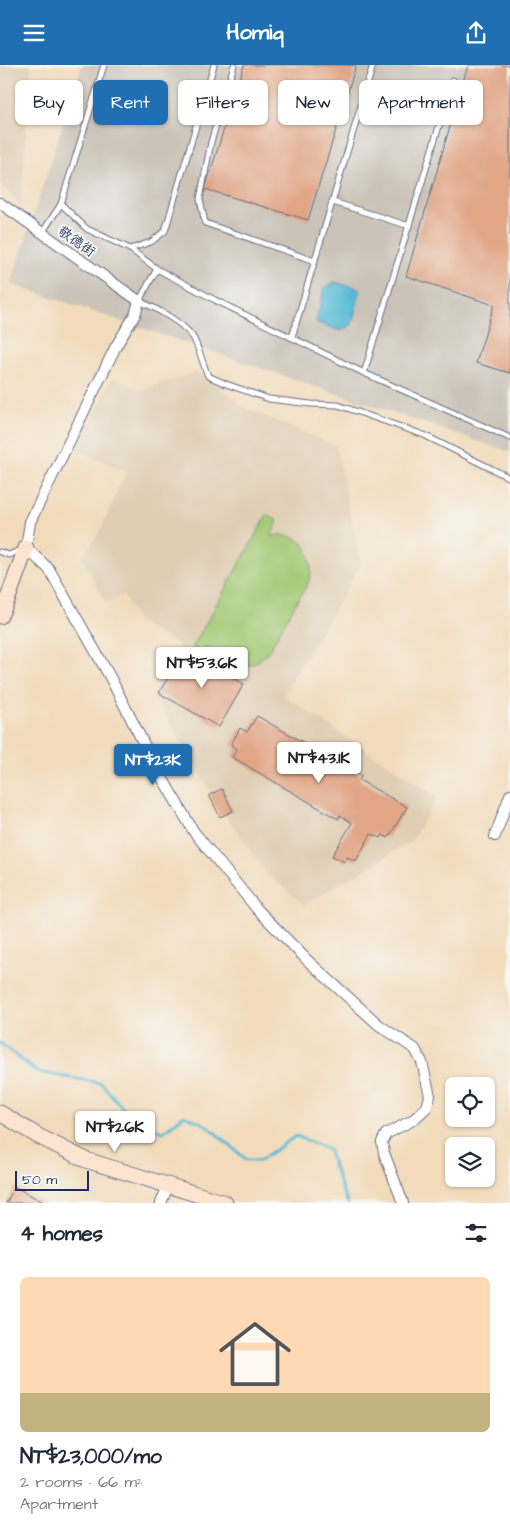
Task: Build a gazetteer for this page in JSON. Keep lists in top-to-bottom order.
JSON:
{
  "streets": {
    "street": ["敬德街"]
  },
  "scale_bar": "50 m",
  "page": {
    "header": "Homiq",
    "chip": [
      "Buy",
      "Rent",
      "Filters",
      "New",
      "Apartment"
    ],
    "price": [
      "NT$53.6K",
      "NT$43.1K",
      "NT$23K",
      "NT$26K"
    ],
    "scale": "50 m",
    "heading": "4 homes",
    "list": [
      {
        "name": "NT$23,000/mo",
        "note": "2 rooms · 66 m² · Apartment"
      }
    ]
  }
}
